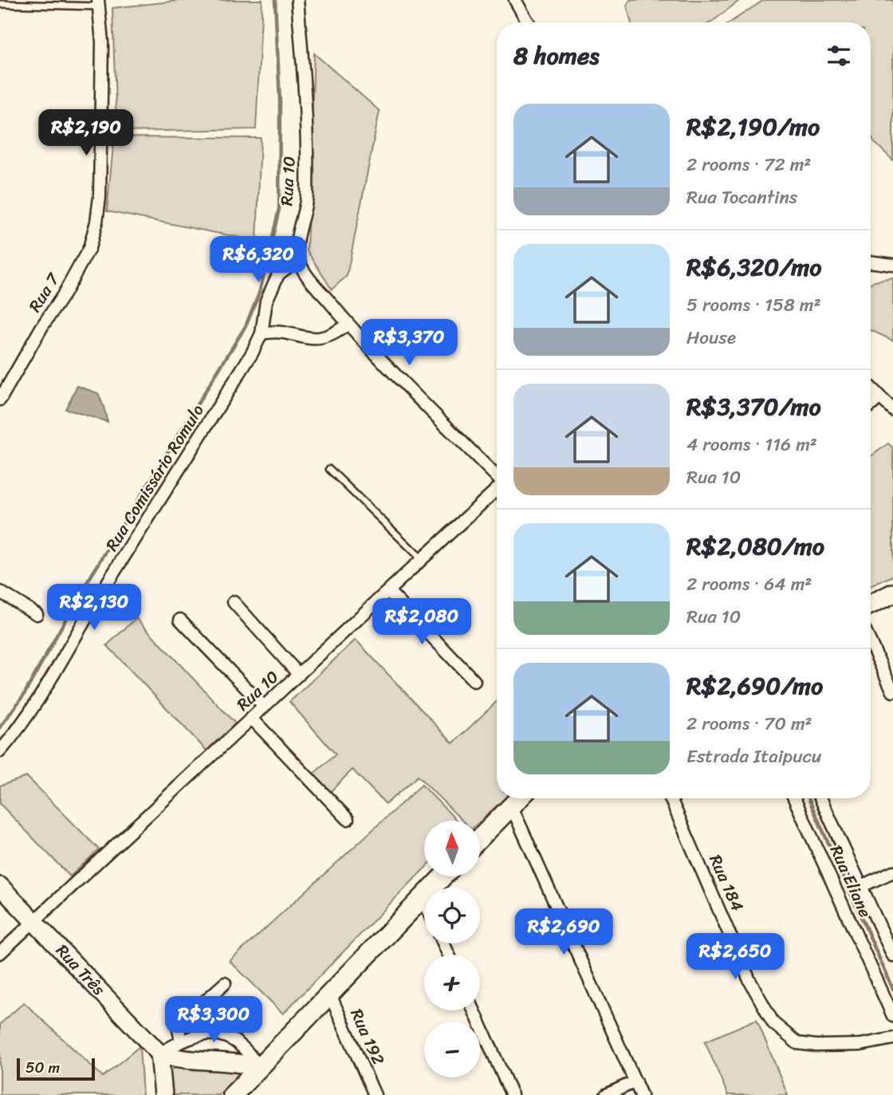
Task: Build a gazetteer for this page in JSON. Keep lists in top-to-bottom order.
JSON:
{
  "streets": {
    "main road": ["Rua Três"],
    "street": [
      "Rua 10",
      "Rua 7",
      "Rua Comissário Romulo",
      "Rua Eliane",
      "Rua 184",
      "Rua 192"
    ]
  },
  "crossings": [
    ["Rua 10", "Rua Comissário Romulo"],
    ["Rua 10", "Rua Três"]
  ],
  "scale_bar": "50 m",
  "north": "top",
  "page": {
    "heading": "8 homes",
    "list": [
      {
        "name": "R$2,190/mo",
        "note": "2 rooms · 72 m² · Rua Tocantins"
      },
      {
        "name": "R$6,320/mo",
        "note": "5 rooms · 158 m² · House"
      },
      {
        "name": "R$3,370/mo",
        "note": "4 rooms · 116 m² · Rua 10"
      },
      {
        "name": "R$2,080/mo",
        "note": "2 rooms · 64 m² · Rua 10"
      },
      {
        "name": "R$2,690/mo",
        "note": "2 rooms · 70 m² · Estrada Itaipucu"
      }
    ],
    "price": [
      "R$2,190",
      "R$6,320",
      "R$3,370",
      "R$2,130",
      "R$2,080",
      "R$2,690",
      "R$2,650",
      "R$3,300"
    ],
    "map_buttons": ["+", "−"],
    "scale": "50 m"
  }
}
